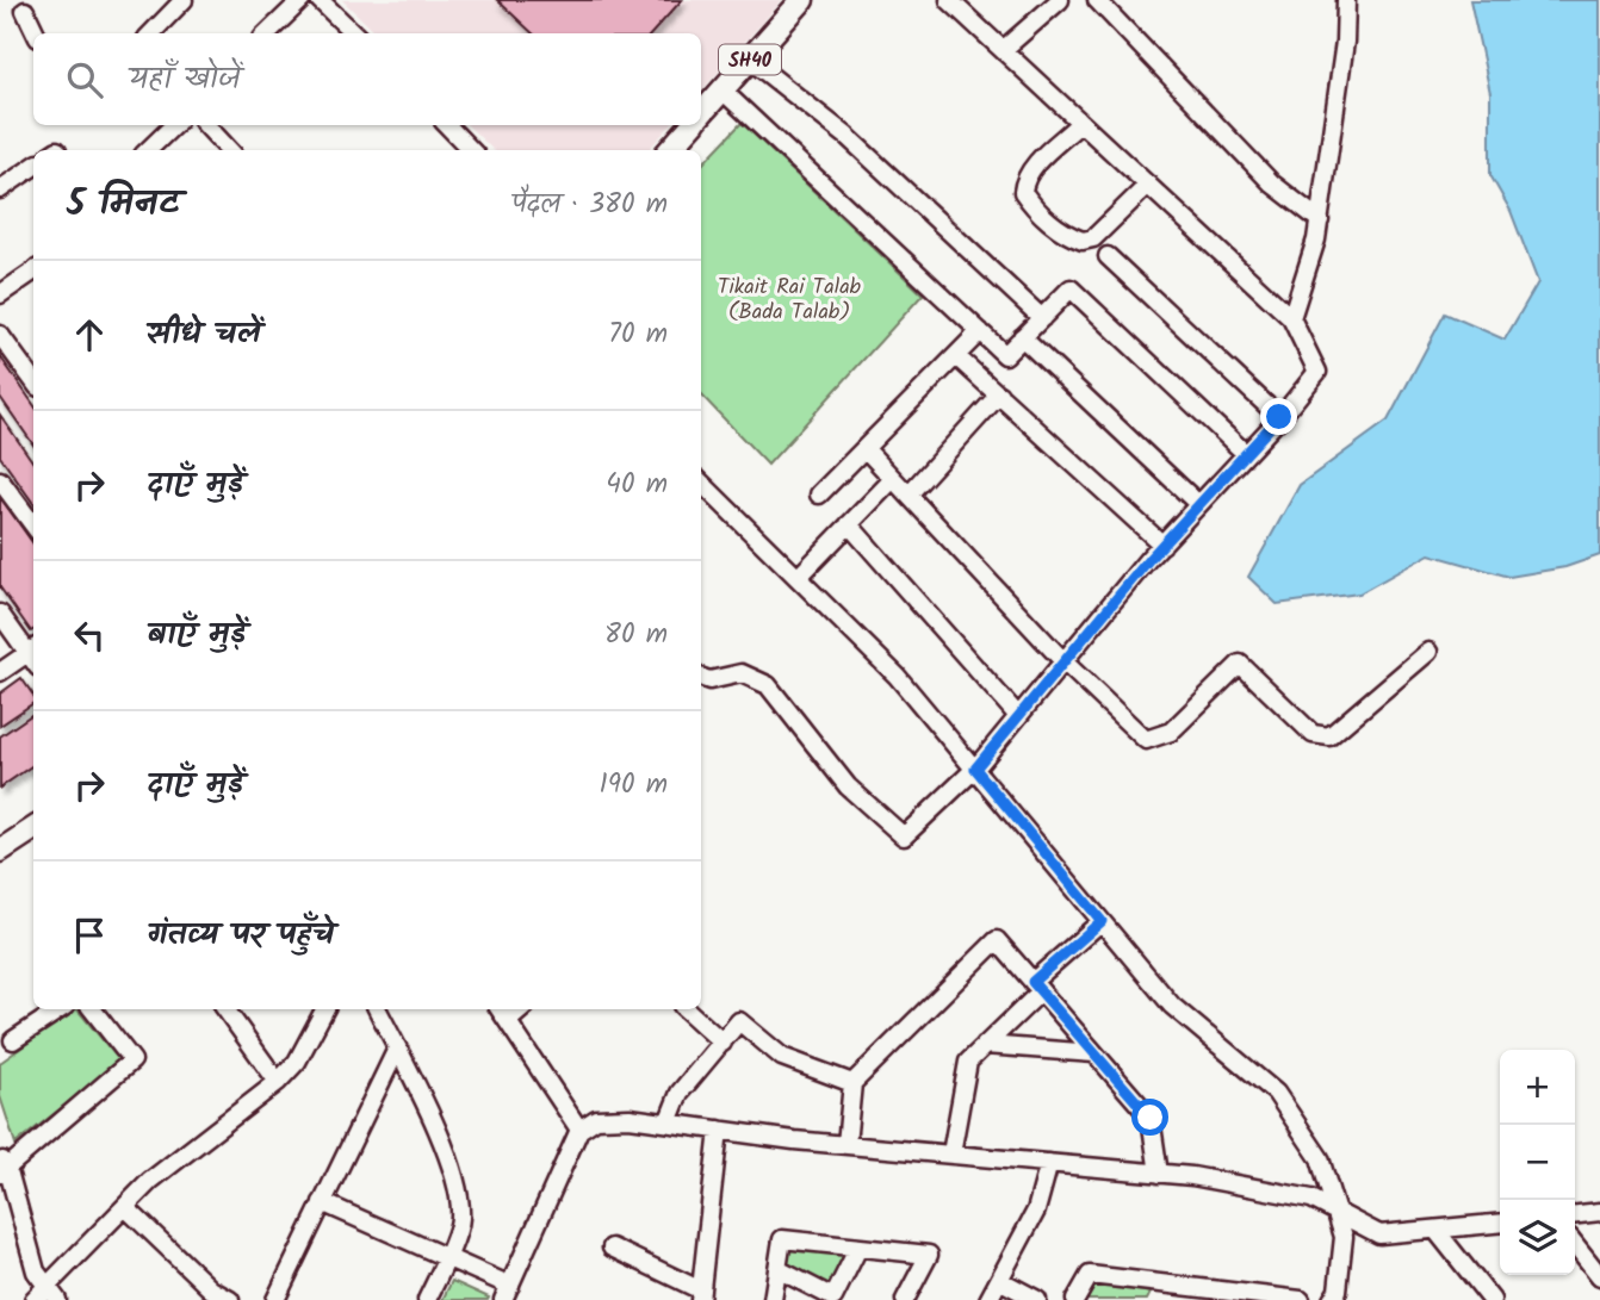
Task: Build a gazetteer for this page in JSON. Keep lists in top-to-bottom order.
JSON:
{
  "streets": {
    "main road": ["SH40"]
  },
  "parks": ["Tikait Rai Talab (Bada Talab)"],
  "page": {
    "search": "यहाँ खोजें",
    "heading": ["5 मिनट", "पैदल · 380 m"],
    "list": [
      ["सीधे चलें", "70 m"],
      ["दाएँ मुड़ें", "40 m"],
      ["बाएँ मुड़ें", "80 m"],
      ["दाएँ मुड़ें", "190 m"],
      "गंतव्य पर पहुँचे"
    ],
    "map_buttons": ["+", "−"]
  }
}
